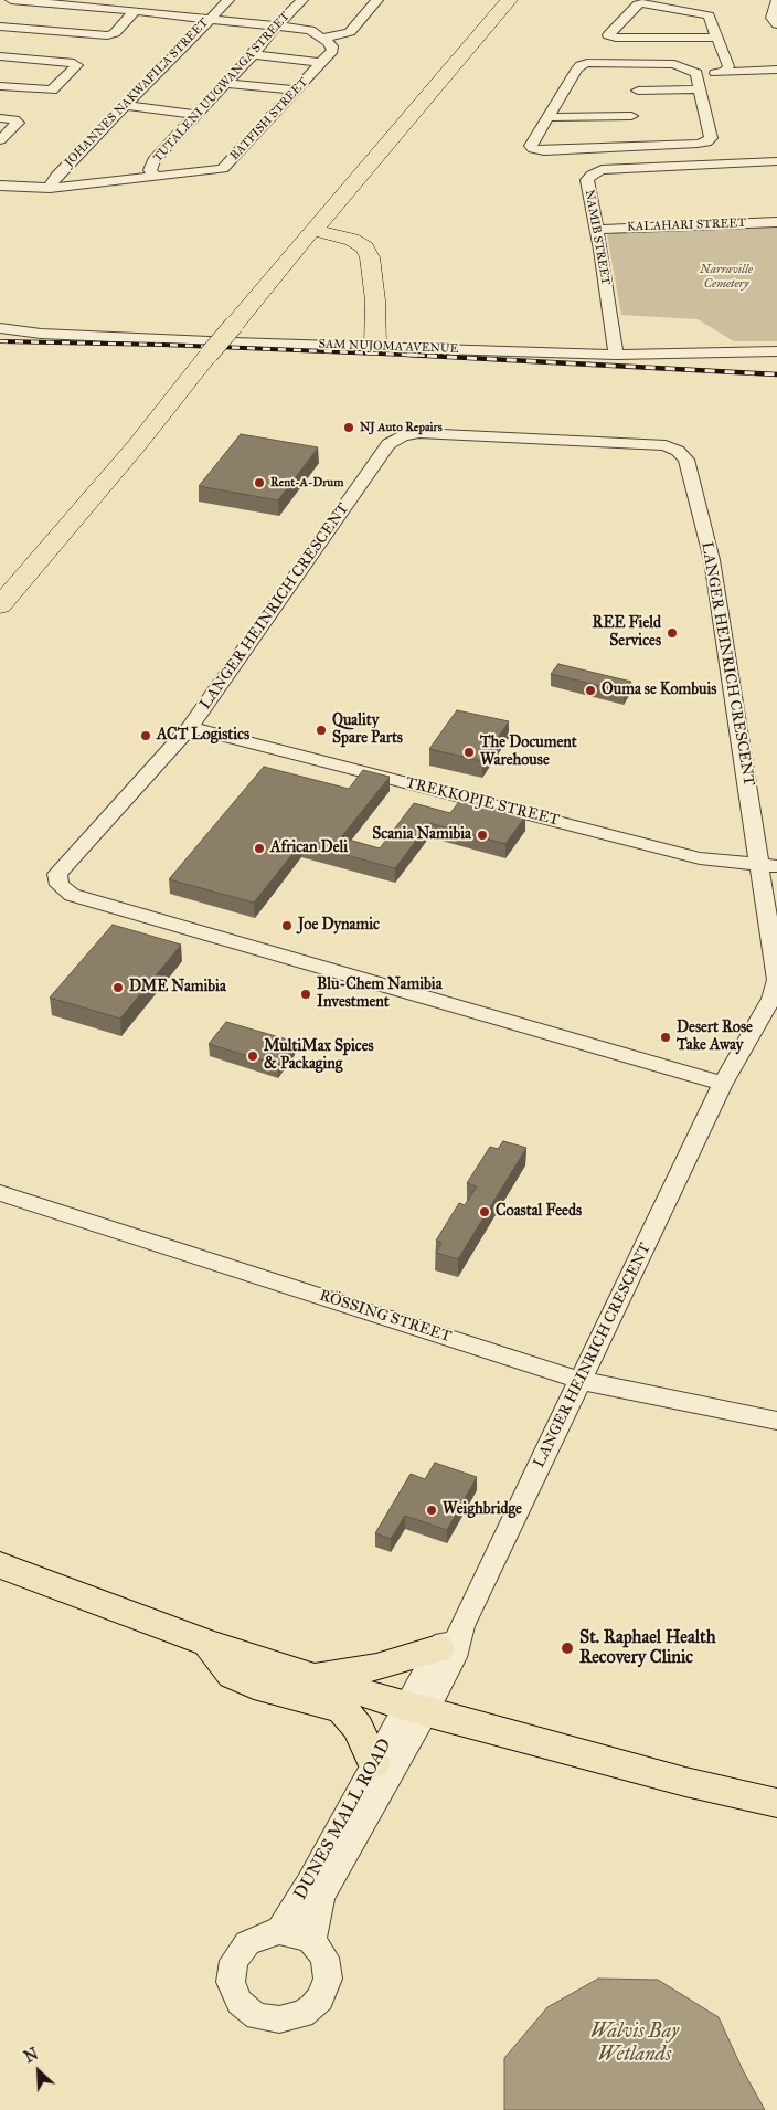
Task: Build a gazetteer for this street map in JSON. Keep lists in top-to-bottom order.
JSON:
{
  "streets": {
    "street": [
      "TUTALENI UUGWANGA STREET",
      "JOHANNES NAKWAFILA STREET",
      "BATFISH STREET",
      "KALAHARI STREET",
      "NAMIB STREET",
      "SAM NUJOMA AVENUE",
      "LANGER HEINRICH CRESCENT",
      "TREKKOPJE STREET",
      "RÖSSING STREET",
      "DUNES MALL ROAD"
    ]
  },
  "crossings": [
    ["TUTALENI UUGWANGA STREET", "BATFISH STREET"],
    ["JOHANNES NAKWAFILA STREET", "BATFISH STREET"],
    ["KALAHARI STREET", "NAMIB STREET"],
    ["NAMIB STREET", "SAM NUJOMA AVENUE"],
    ["LANGER HEINRICH CRESCENT", "TREKKOPJE STREET"],
    ["LANGER HEINRICH CRESCENT", "RÖSSING STREET"],
    ["LANGER HEINRICH CRESCENT", "DUNES MALL ROAD"]
  ],
  "water": ["Walvis Bay Wetlands"],
  "parks": ["Narraville Cemetery"],
  "places": [
    "NJ Auto Repairs",
    "Rent-A-Drum",
    "REE Field Services",
    "Ouma se Kombuis",
    "Quality Spare Parts",
    "ACT Logistics",
    "The Document Warehouse",
    "Scania Namibia",
    "African Deli",
    "Joe Dynamic",
    "DME Namibia",
    "Blu-Chem Namibia Investment",
    "Desert Rose Take Away",
    "MultiMax Spices & Packaging",
    "Coastal Feeds",
    "Weighbridge",
    "St. Raphael Health Recovery Clinic"
  ],
  "north": "top left"
}
